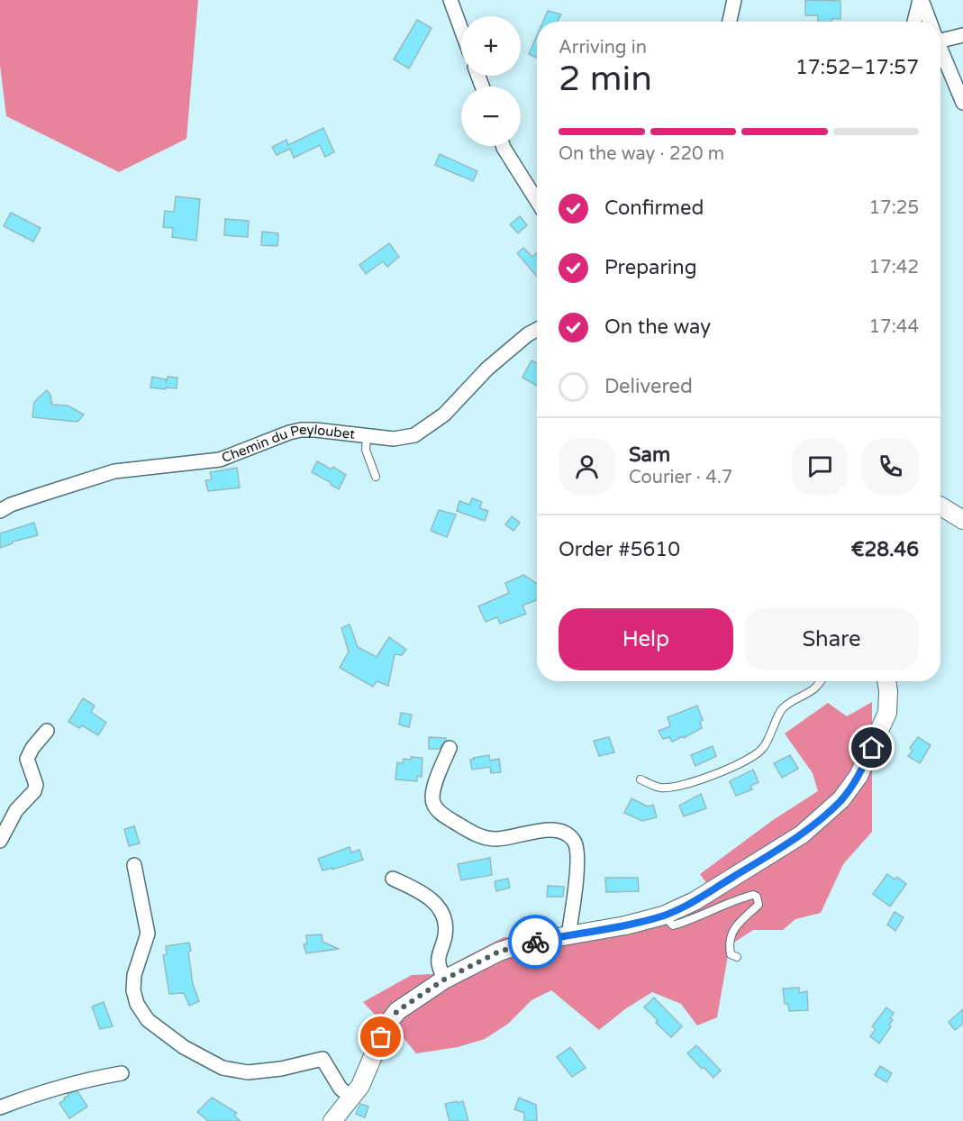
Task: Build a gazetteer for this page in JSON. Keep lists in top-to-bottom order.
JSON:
{
  "streets": {
    "street": ["Chemin du Peyloubet"]
  },
  "page": {
    "map_buttons": ["+", "−"],
    "heading": ["2 min", "Arriving in", "17:52–17:57"],
    "panel": [
      "Sam",
      "Courier · 4.7",
      "Order #5610",
      "€28.46"
    ],
    "bar": "On the way · 220 m",
    "list": [
      ["Confirmed", "17:25"],
      ["Preparing", "17:42"],
      ["On the way", "17:44"],
      "Delivered"
    ],
    "buttons": ["Help", "Share"]
  }
}
